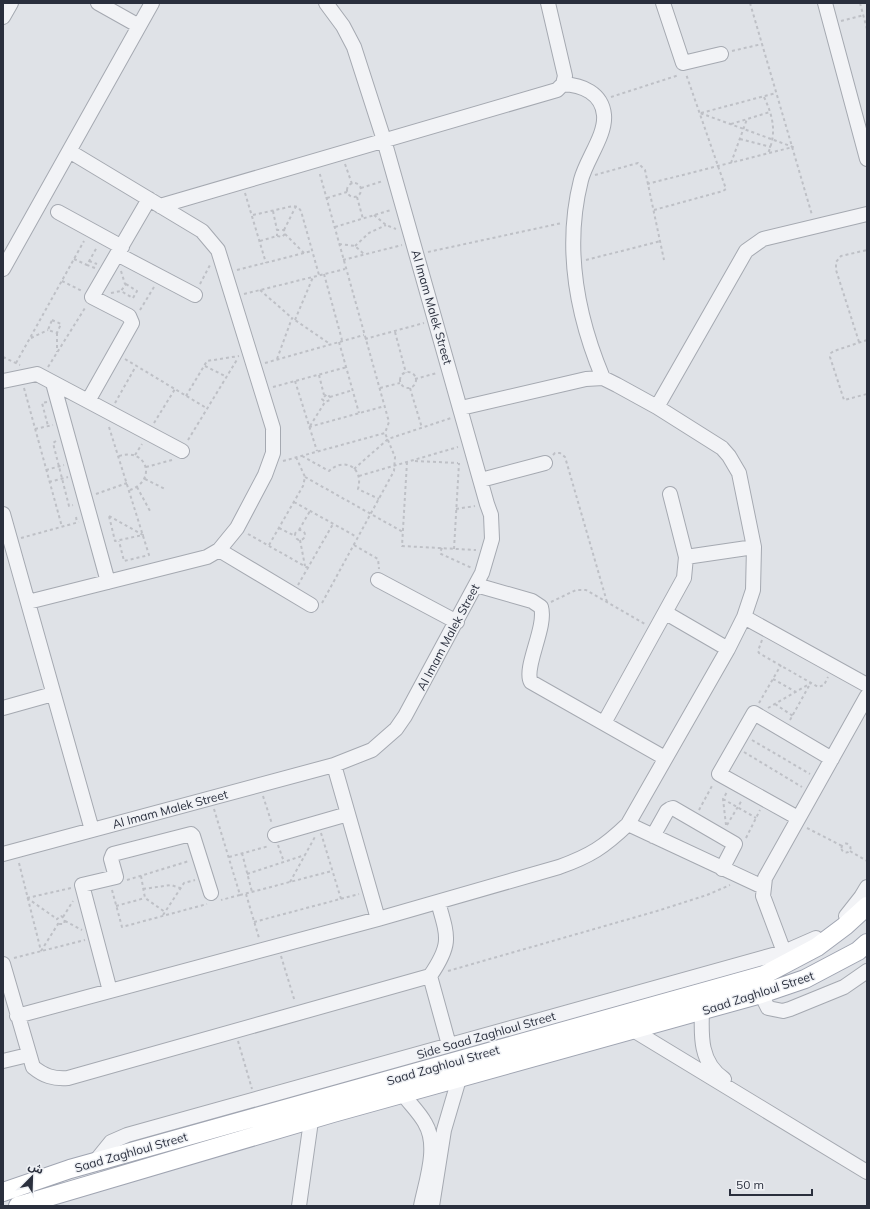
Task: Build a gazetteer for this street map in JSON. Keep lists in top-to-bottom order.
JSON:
{
  "streets": {
    "main road": ["Saad Zaghloul Street"],
    "street": ["Al Imam Malek Street", "Side Saad Zaghloul Street"]
  },
  "crossings": [
    ["Saad Zaghloul Street", "Side Saad Zaghloul Street"]
  ],
  "scale_bar": "50 m",
  "north": "top right"
}
